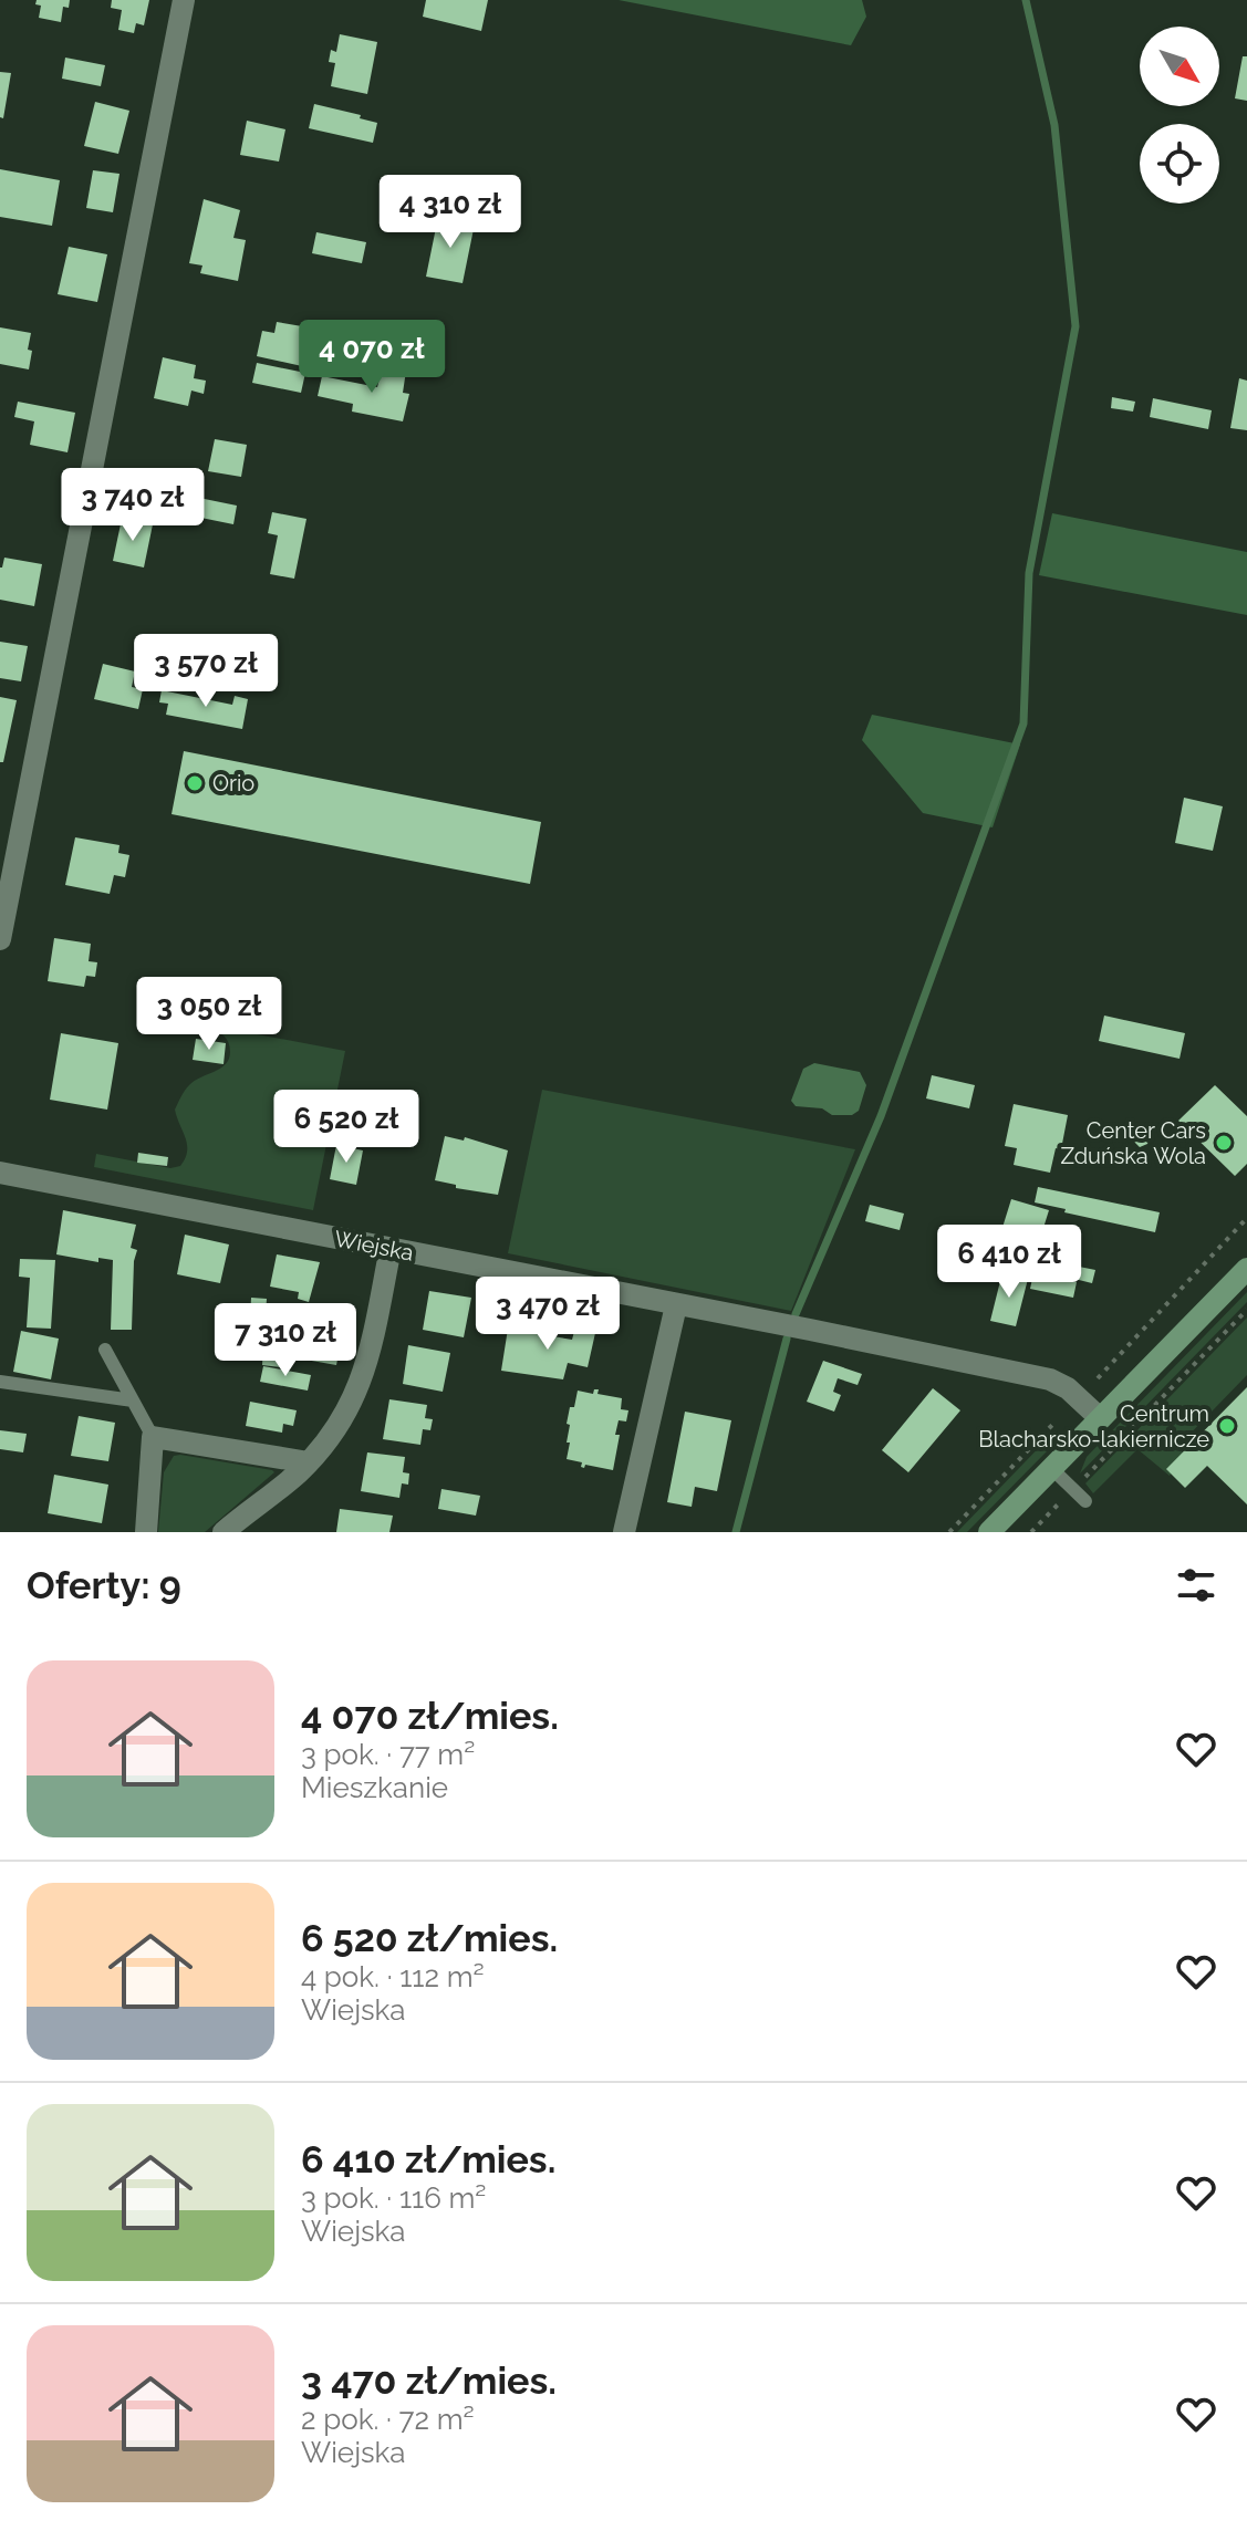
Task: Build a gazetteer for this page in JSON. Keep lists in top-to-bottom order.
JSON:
{
  "streets": {
    "street": ["Wiejska"]
  },
  "places": ["Orio", "Center Cars Zduńska Wola", "Centrum Blacharsko-lakiernicze"],
  "north": "bottom right",
  "page": {
    "price": [
      "4 310 zł",
      "4 070 zł",
      "3 740 zł",
      "3 570 zł",
      "3 050 zł",
      "6 520 zł",
      "6 410 zł",
      "3 470 zł",
      "7 310 zł"
    ],
    "heading": "Oferty: 9",
    "list": [
      {
        "name": "4 070 zł/mies.",
        "note": "3 pok. · 77 m² · Mieszkanie"
      },
      {
        "name": "6 520 zł/mies.",
        "note": "4 pok. · 112 m² · Wiejska"
      },
      {
        "name": "6 410 zł/mies.",
        "note": "3 pok. · 116 m² · Wiejska"
      },
      {
        "name": "3 470 zł/mies.",
        "note": "2 pok. · 72 m² · Wiejska"
      }
    ]
  }
}
